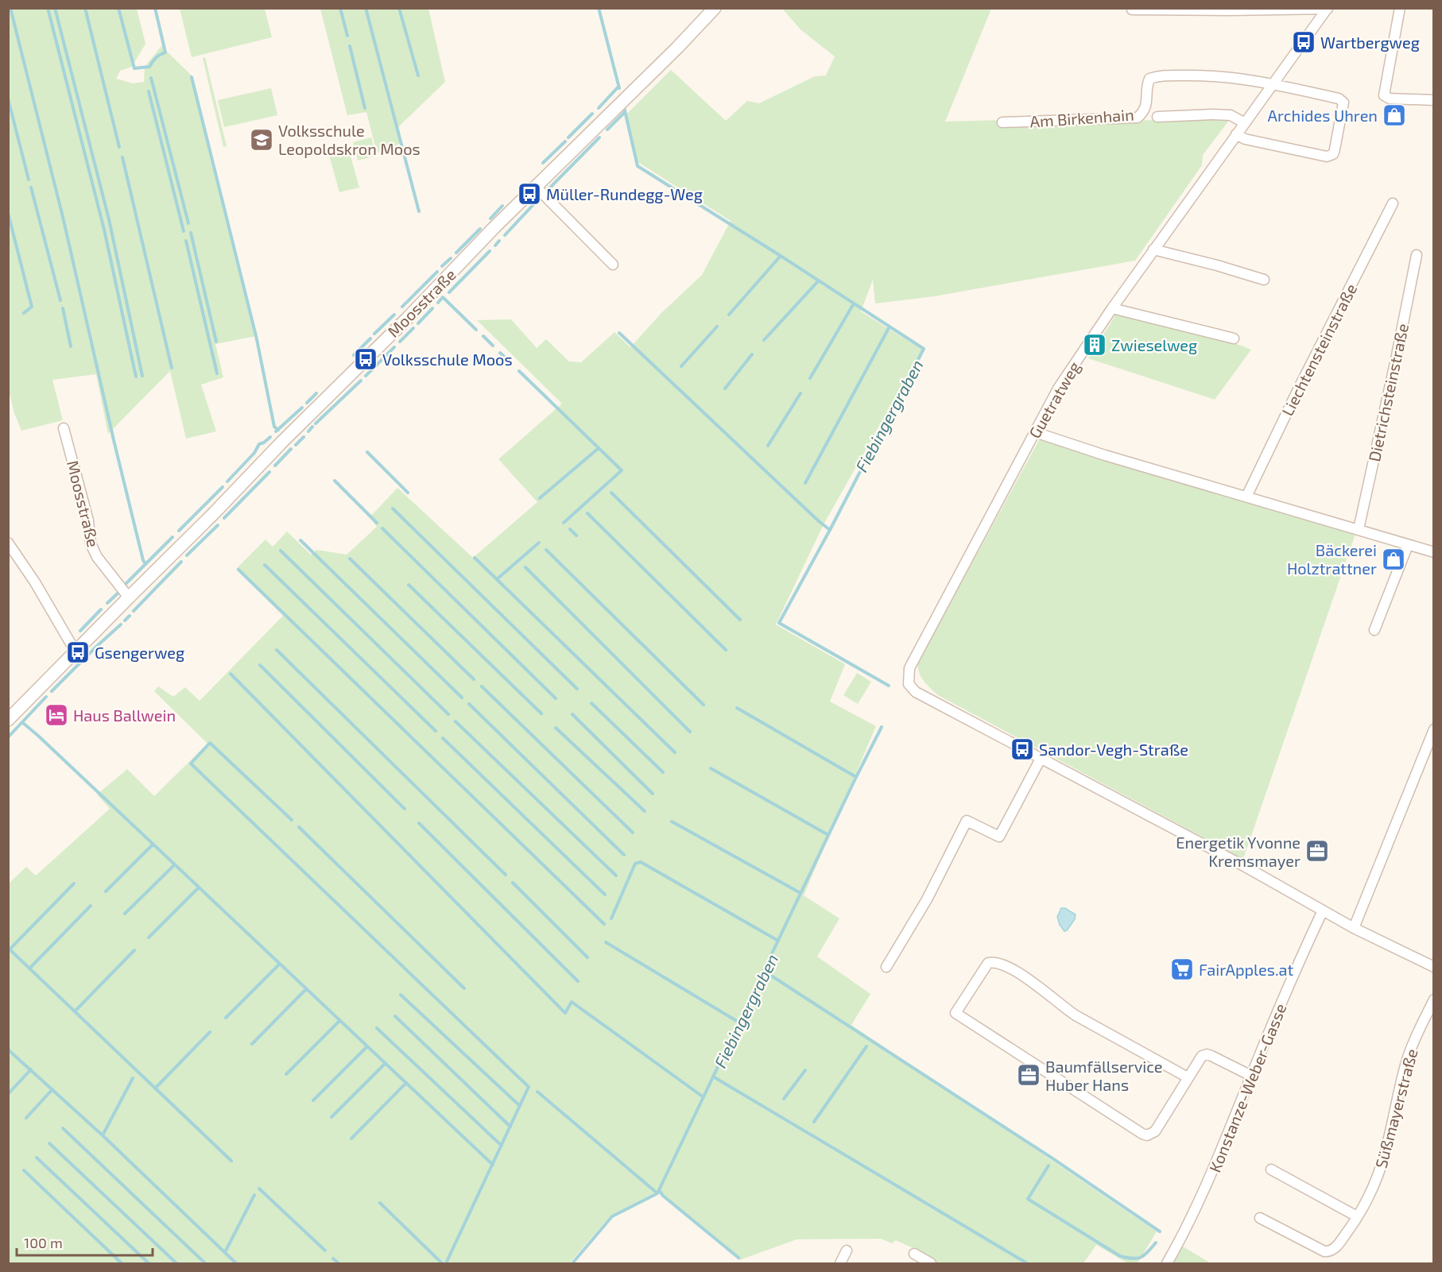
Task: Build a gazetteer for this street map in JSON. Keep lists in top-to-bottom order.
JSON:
{
  "streets": {
    "street": [
      "Am Birkenhain",
      "Moosstraße",
      "Liechtensteinstraße",
      "Dietrichsteinstraße",
      "Guetratweg",
      "Konstanze-Weber-Gasse",
      "Süßmayerstraße"
    ]
  },
  "crossings": [
    ["Am Birkenhain", "Guetratweg"]
  ],
  "water": ["Fiebingergraben"],
  "places": {
    "bus stop": [
      "Wartbergweg",
      "Müller-Rundegg-Weg",
      "Volksschule Moos",
      "Gsengerweg",
      "Sandor-Vegh-Straße"
    ],
    "shop": ["Archides Uhren", "Bäckerei Holztrattner"],
    "school or university": ["Volksschule Leopoldskron Moos"],
    "building": ["Zwieselweg"],
    "hotel": ["Haus Ballwein"],
    "office": ["Energetik Yvonne Kremsmayer", "Baumfällservice Huber Hans"],
    "supermarket": ["FairApples.at"]
  },
  "scale_bar": "100 m"
}
